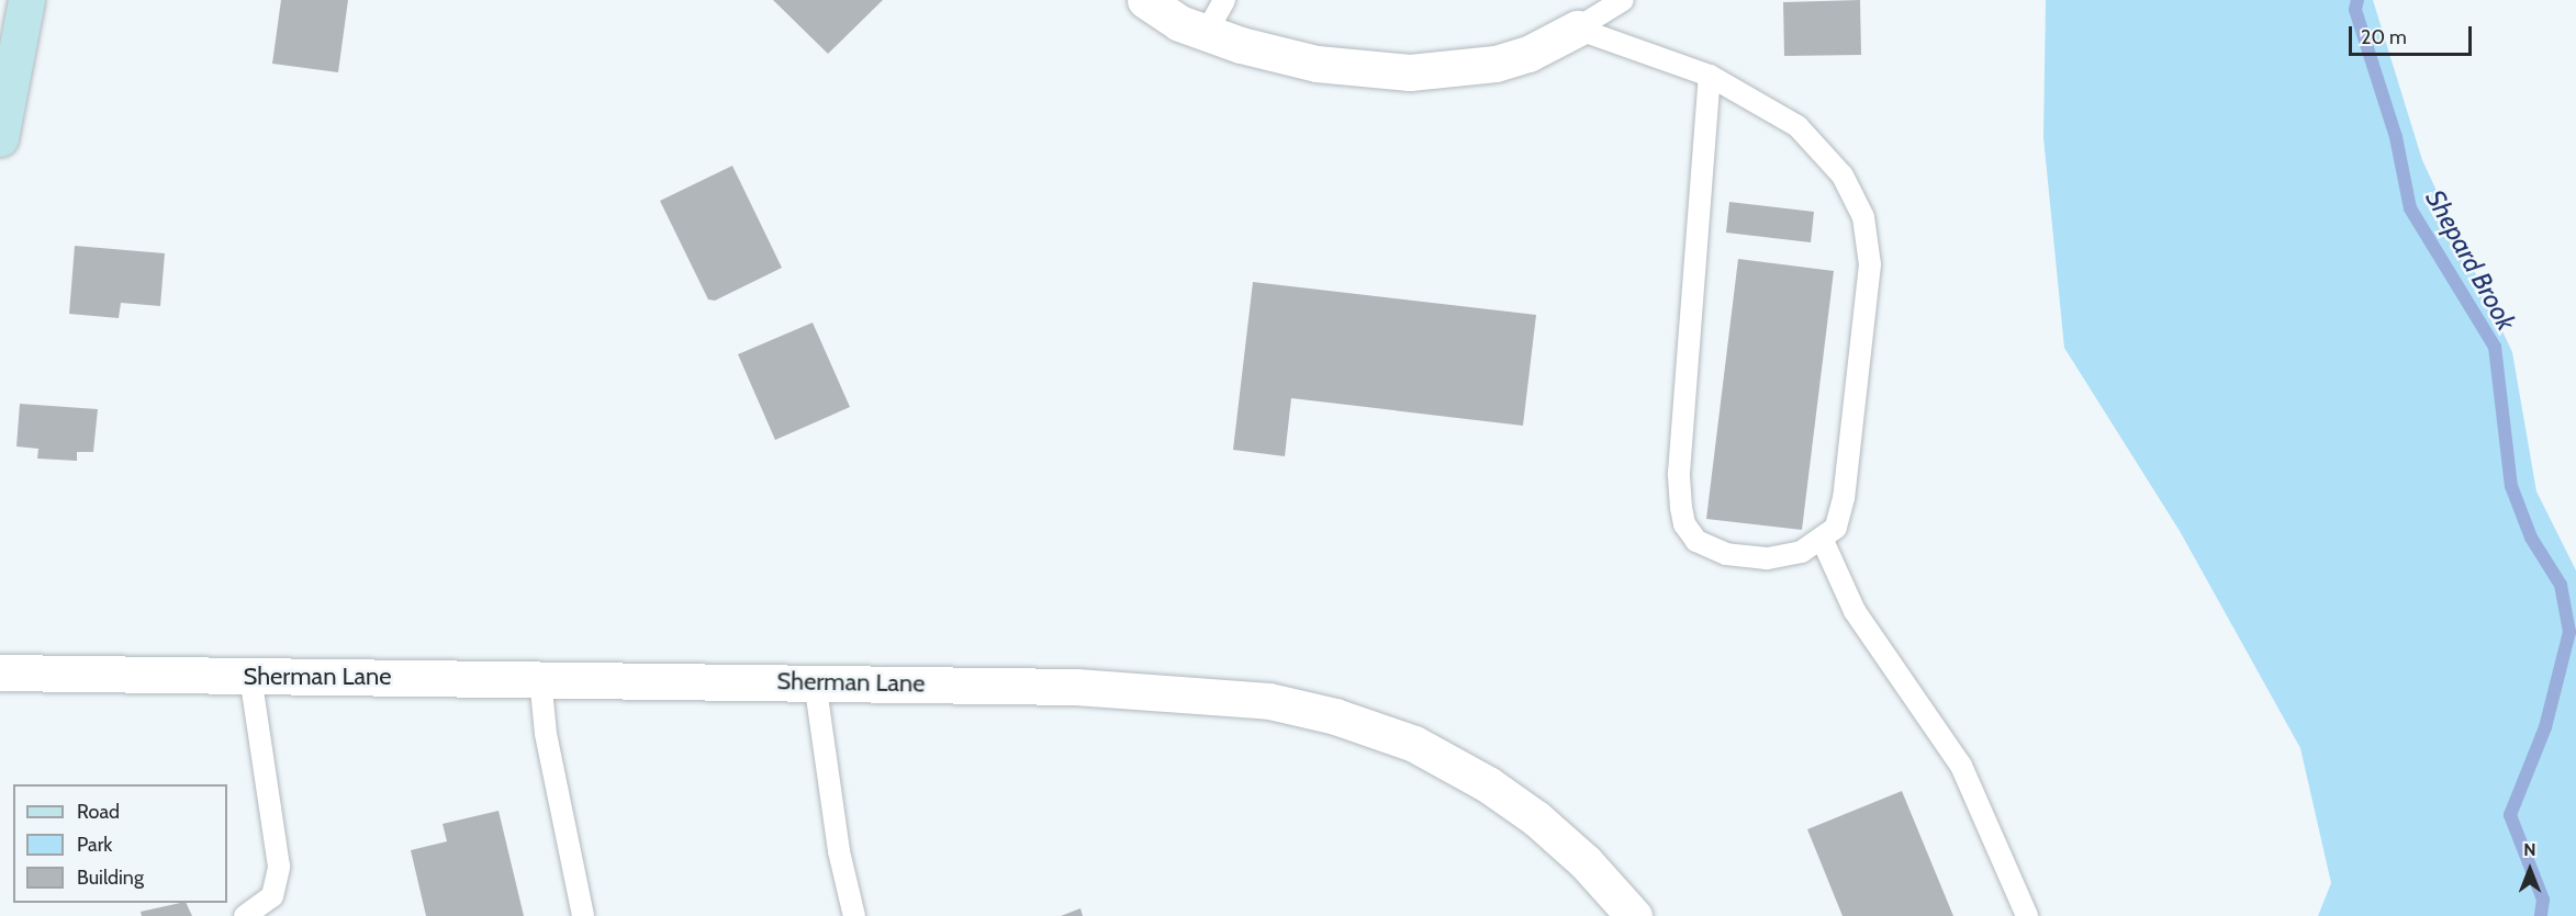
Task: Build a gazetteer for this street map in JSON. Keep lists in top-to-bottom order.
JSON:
{
  "streets": {
    "street": ["Sherman Lane"]
  },
  "water": ["Shepard Brook"],
  "legend": ["Road", "Park", "Building"],
  "scale_bar": "20 m",
  "north": "top"
}
